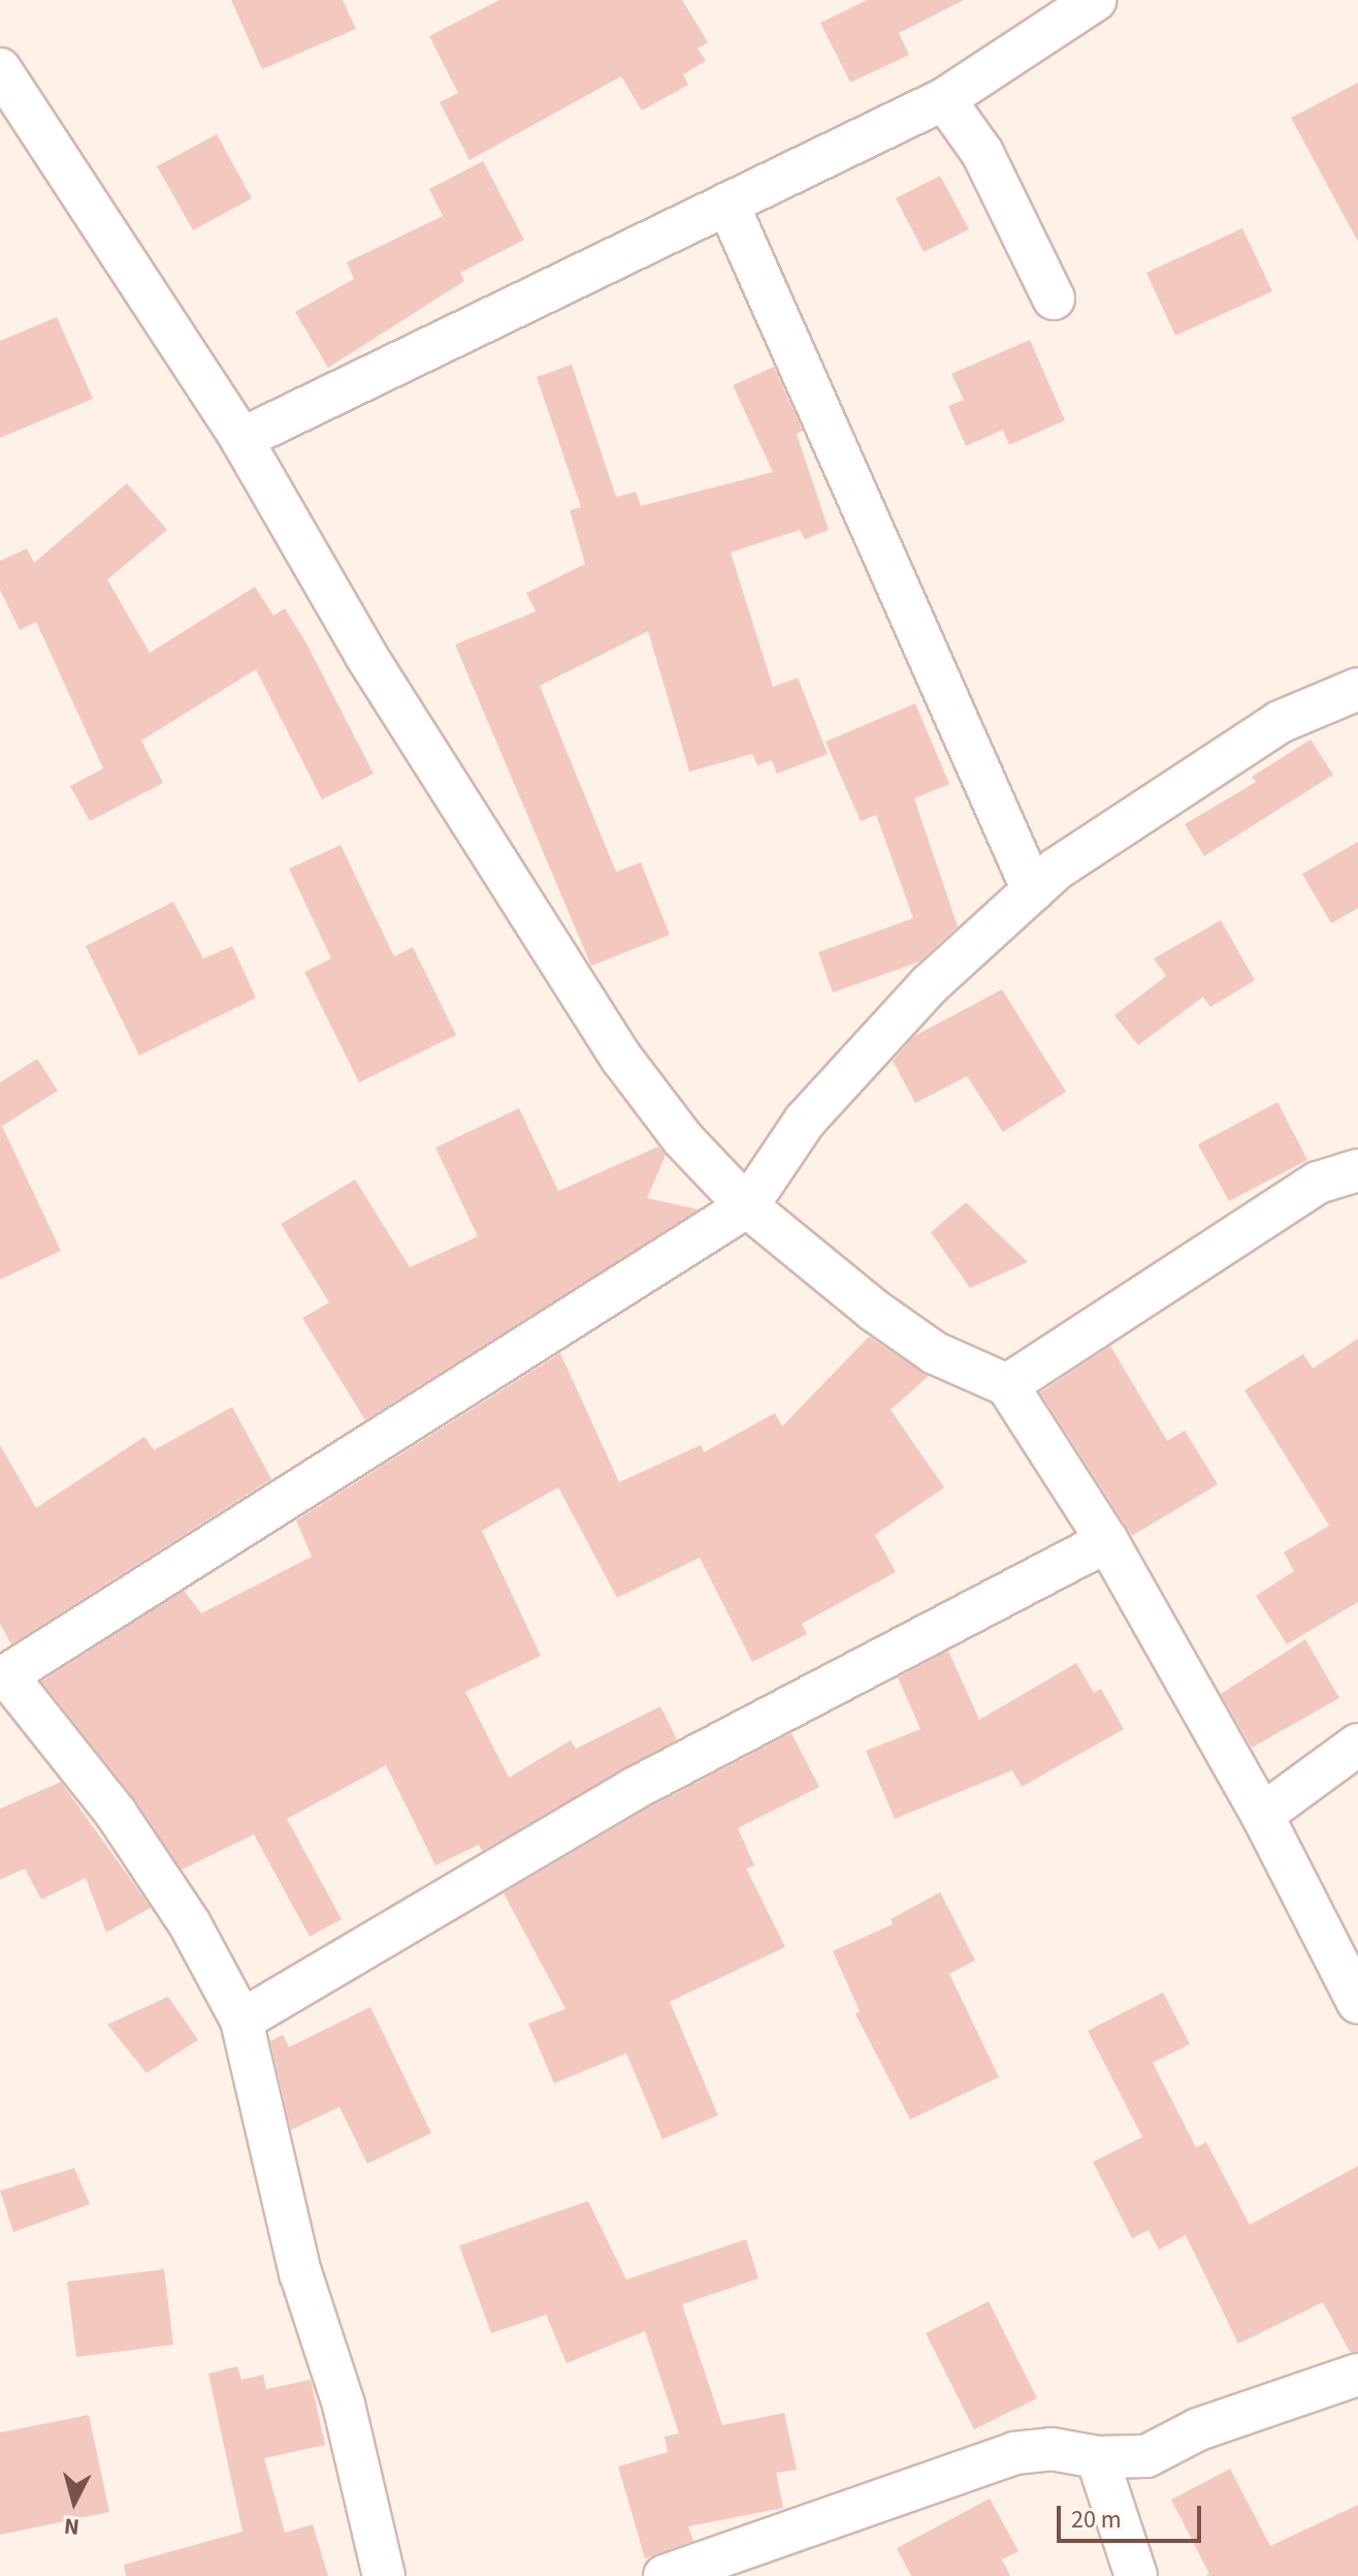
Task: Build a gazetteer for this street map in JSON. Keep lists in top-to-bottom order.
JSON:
{
  "scale_bar": "20 m",
  "north": "bottom"
}
